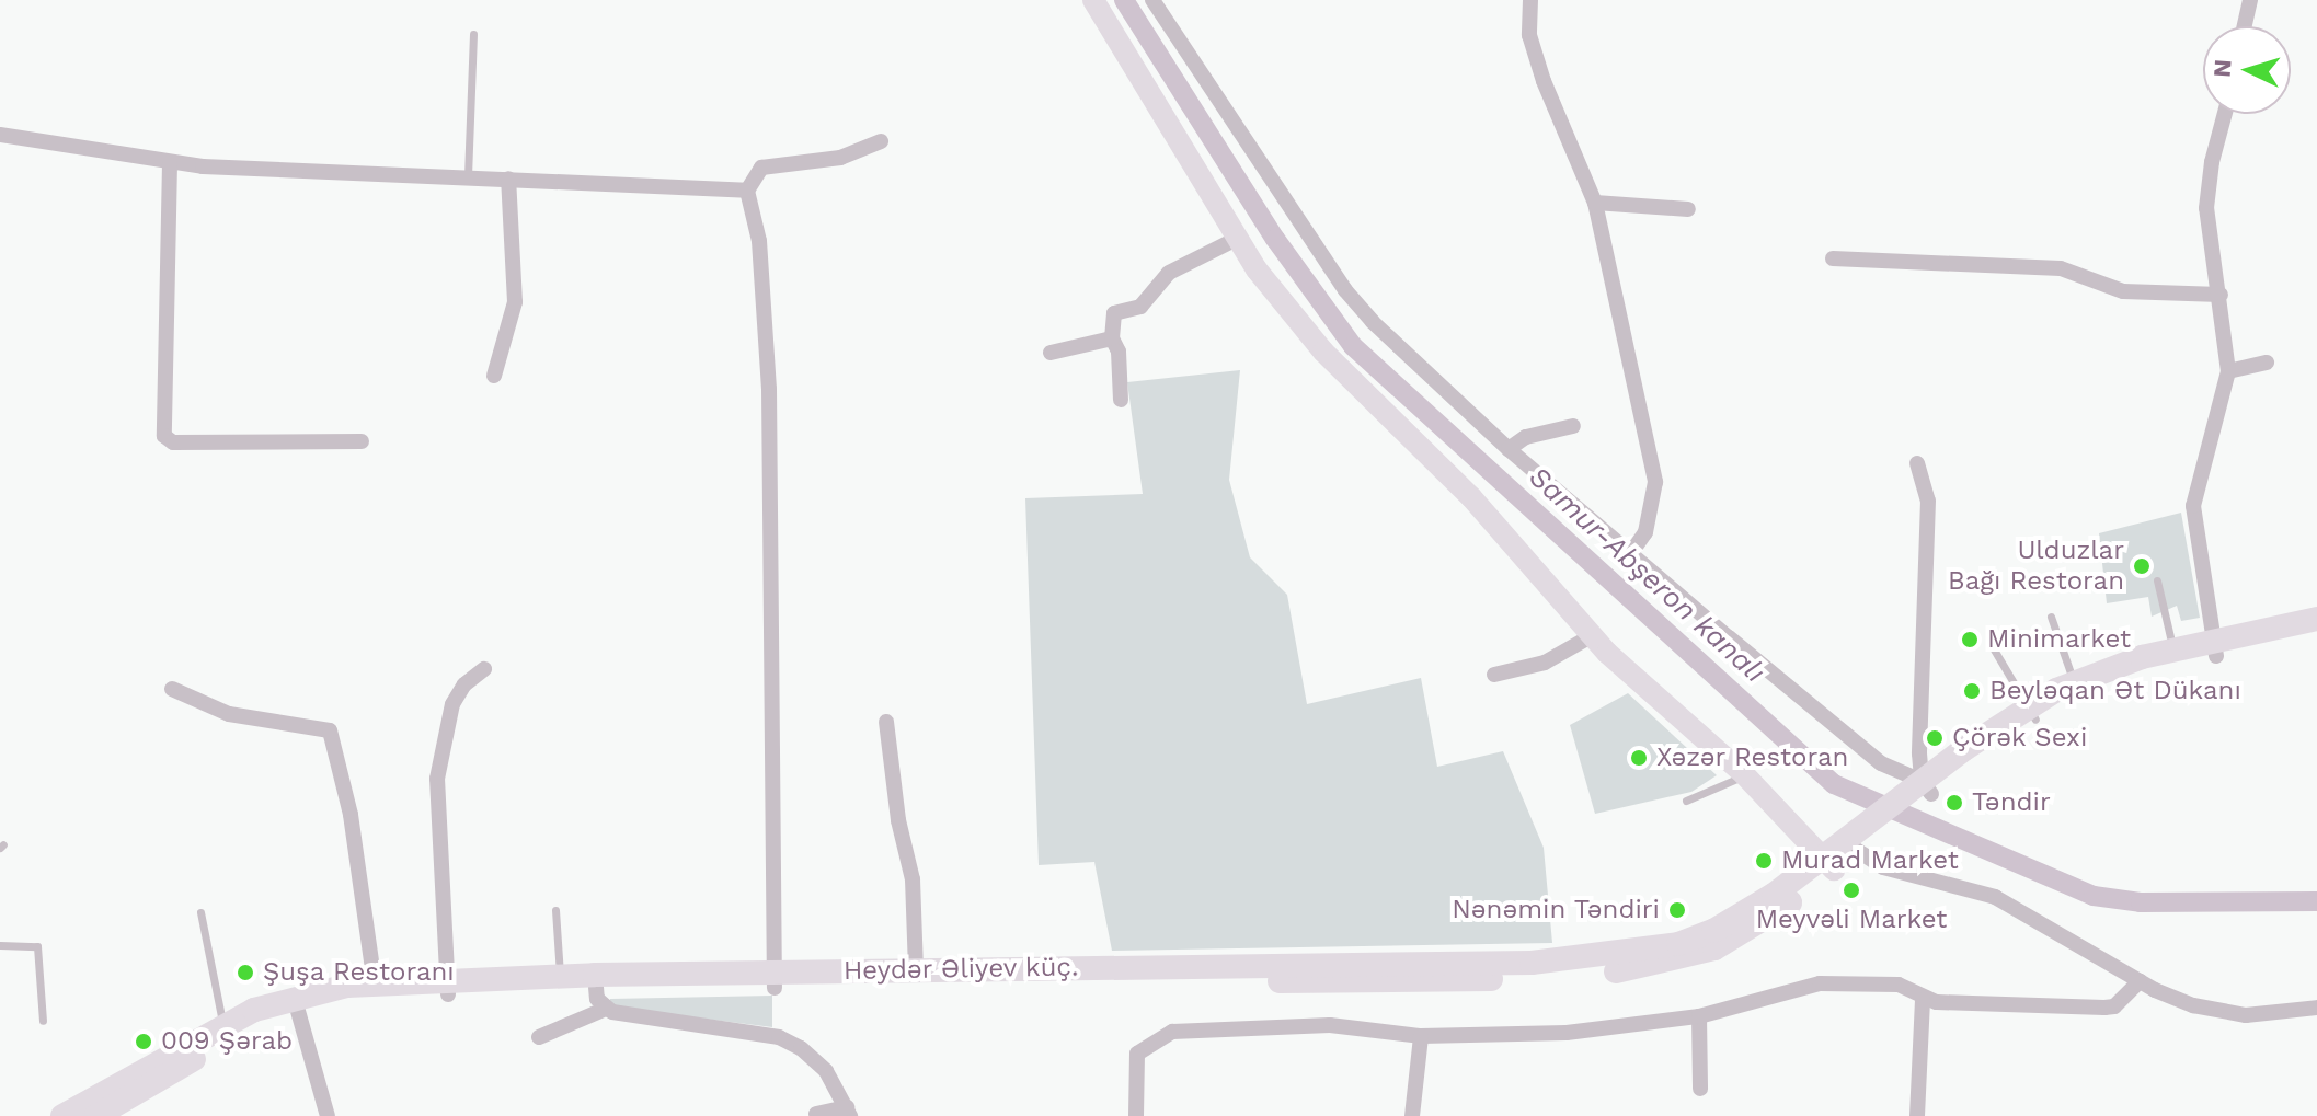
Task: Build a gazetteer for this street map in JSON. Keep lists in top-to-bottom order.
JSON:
{
  "streets": {
    "main road": ["Heydər Əliyev küç."]
  },
  "water": ["Samur-Abşeron kanalı"],
  "places": [
    "Ulduzlar Bağı Restoran",
    "Minimarket",
    "Beyləqan Ət Dükanı",
    "Çörək Sexi",
    "Xəzər Restoran",
    "Təndir",
    "Murad Market",
    "Meyvəli Market",
    "Nənəmin Təndiri",
    "Şuşa Restoranı",
    "009 Şərab"
  ],
  "north": "left"
}
